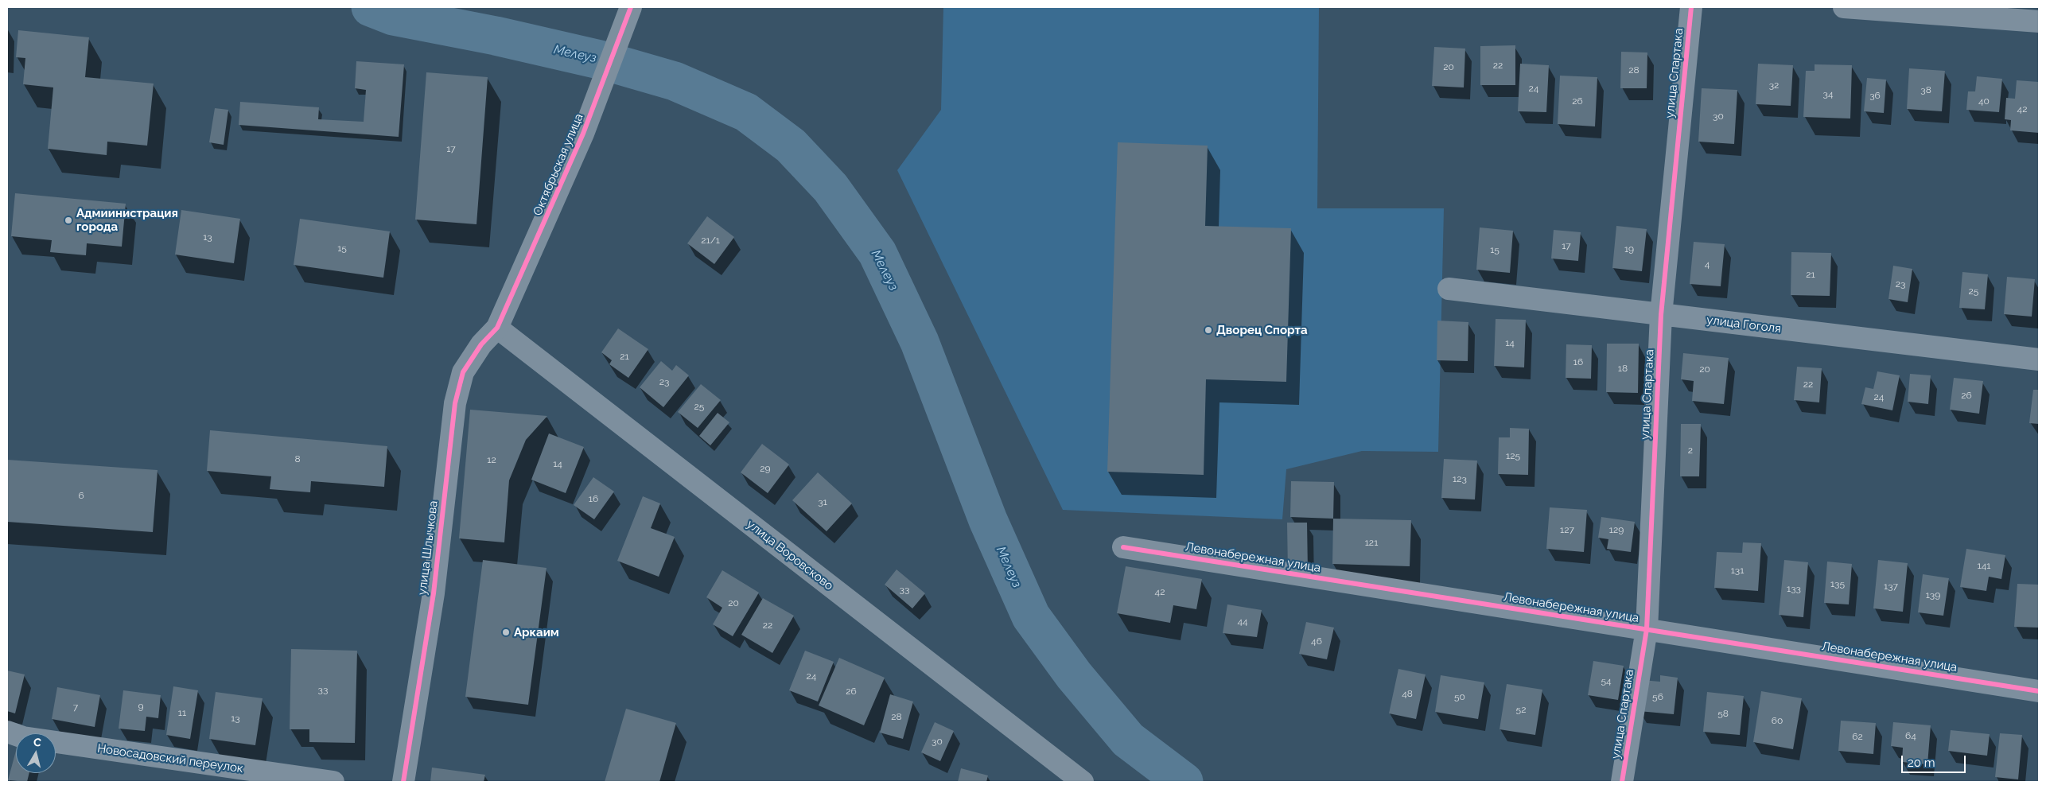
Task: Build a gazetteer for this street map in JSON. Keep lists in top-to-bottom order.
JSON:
{
  "streets": {
    "street": [
      "улица Спартака",
      "Октябрьская улица",
      "улица Гоголя",
      "улица Шлычкова",
      "улица Воровсково",
      "Левонабережная улица",
      "Новосадовский переулок"
    ]
  },
  "crossings": [
    ["улица Спартака", "улица Гоголя"],
    ["улица Спартака", "Левонабережная улица"],
    ["Октябрьская улица", "улица Шлычкова"],
    ["Октябрьская улица", "улица Воровсково"],
    ["улица Шлычкова", "улица Воровсково"]
  ],
  "water": ["Мелеуз"],
  "places": ["Адмиинистрация города", "Дворец Спорта", "Аркаим"],
  "house_numbers": [
    "22",
    "20",
    "28",
    "32",
    "24",
    "38",
    "34",
    "36",
    "26",
    "40",
    "42",
    "30",
    "17",
    "13",
    "21/1",
    "17",
    "15",
    "19",
    "15",
    "4",
    "21",
    "23",
    "25",
    "14",
    "21",
    "16",
    "18",
    "20",
    "23",
    "22",
    "26",
    "24",
    "25",
    "2",
    "125",
    "8",
    "12",
    "14",
    "29",
    "123",
    "6",
    "16",
    "31",
    "127",
    "129",
    "121",
    "141",
    "131",
    "135",
    "137",
    "133",
    "33",
    "42",
    "139",
    "20",
    "44",
    "22",
    "46",
    "24",
    "54",
    "33",
    "26",
    "48",
    "50",
    "56",
    "9",
    "7",
    "52",
    "11",
    "58",
    "28",
    "13",
    "60",
    "64",
    "62",
    "30"
  ],
  "scale_bar": "20 m",
  "north": "top"
}
